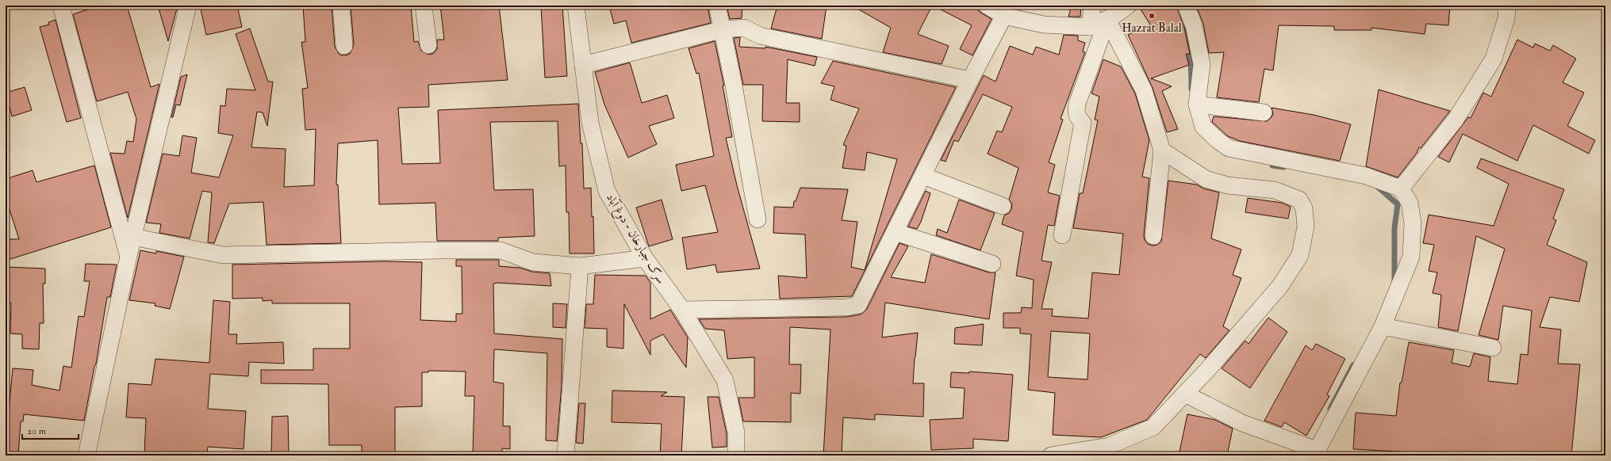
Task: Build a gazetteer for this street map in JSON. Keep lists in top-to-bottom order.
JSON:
{
  "streets": {
    "street": ["سرک جبارخان - دوغ آباد"]
  },
  "places": ["Hazrat Balal"],
  "scale_bar": "20 m"
}
